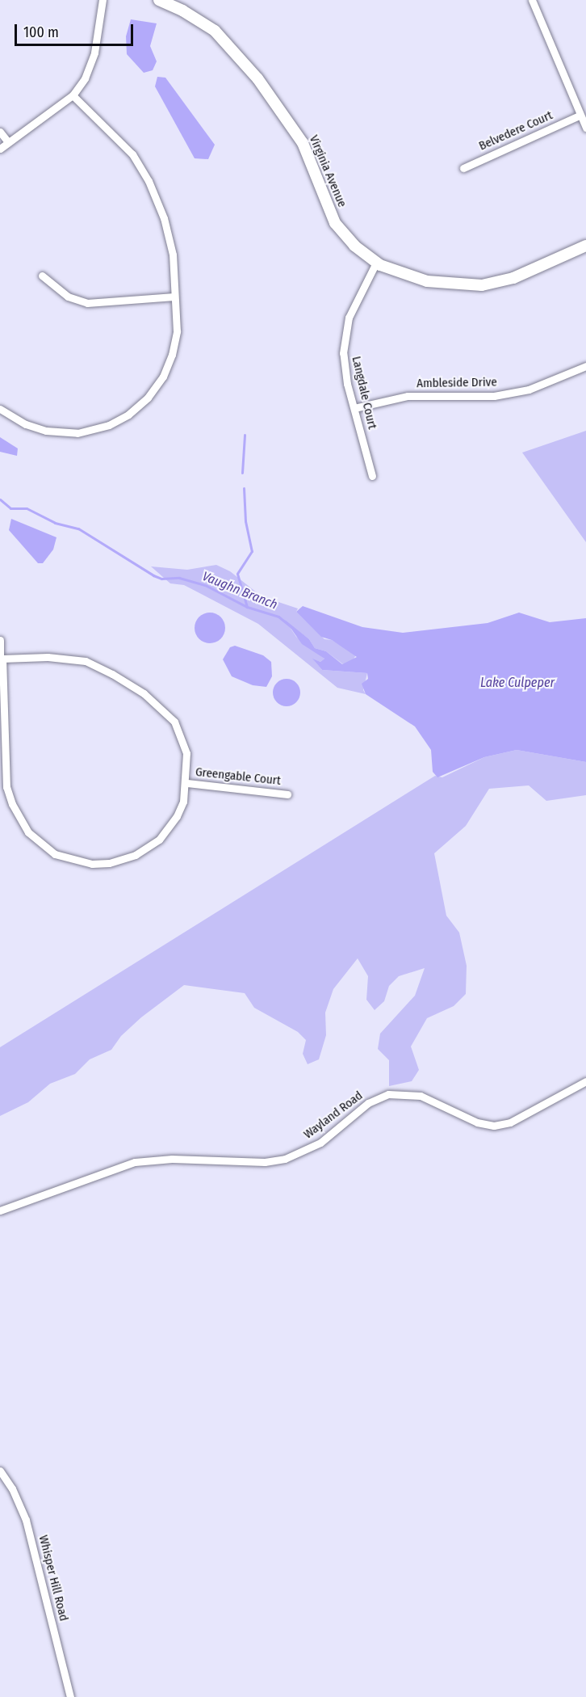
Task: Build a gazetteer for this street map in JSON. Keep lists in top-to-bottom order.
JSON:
{
  "streets": {
    "street": [
      "Belvedere Court",
      "Virginia Avenue",
      "Ambleside Drive",
      "Langdale Court",
      "Greengable Court",
      "Wayland Road",
      "Whisper Hill Road"
    ]
  },
  "crossings": [
    ["Virginia Avenue", "Langdale Court"],
    ["Ambleside Drive", "Langdale Court"]
  ],
  "water": ["Vaughn Branch", "Lake Culpeper"],
  "scale_bar": "100 m"
}
